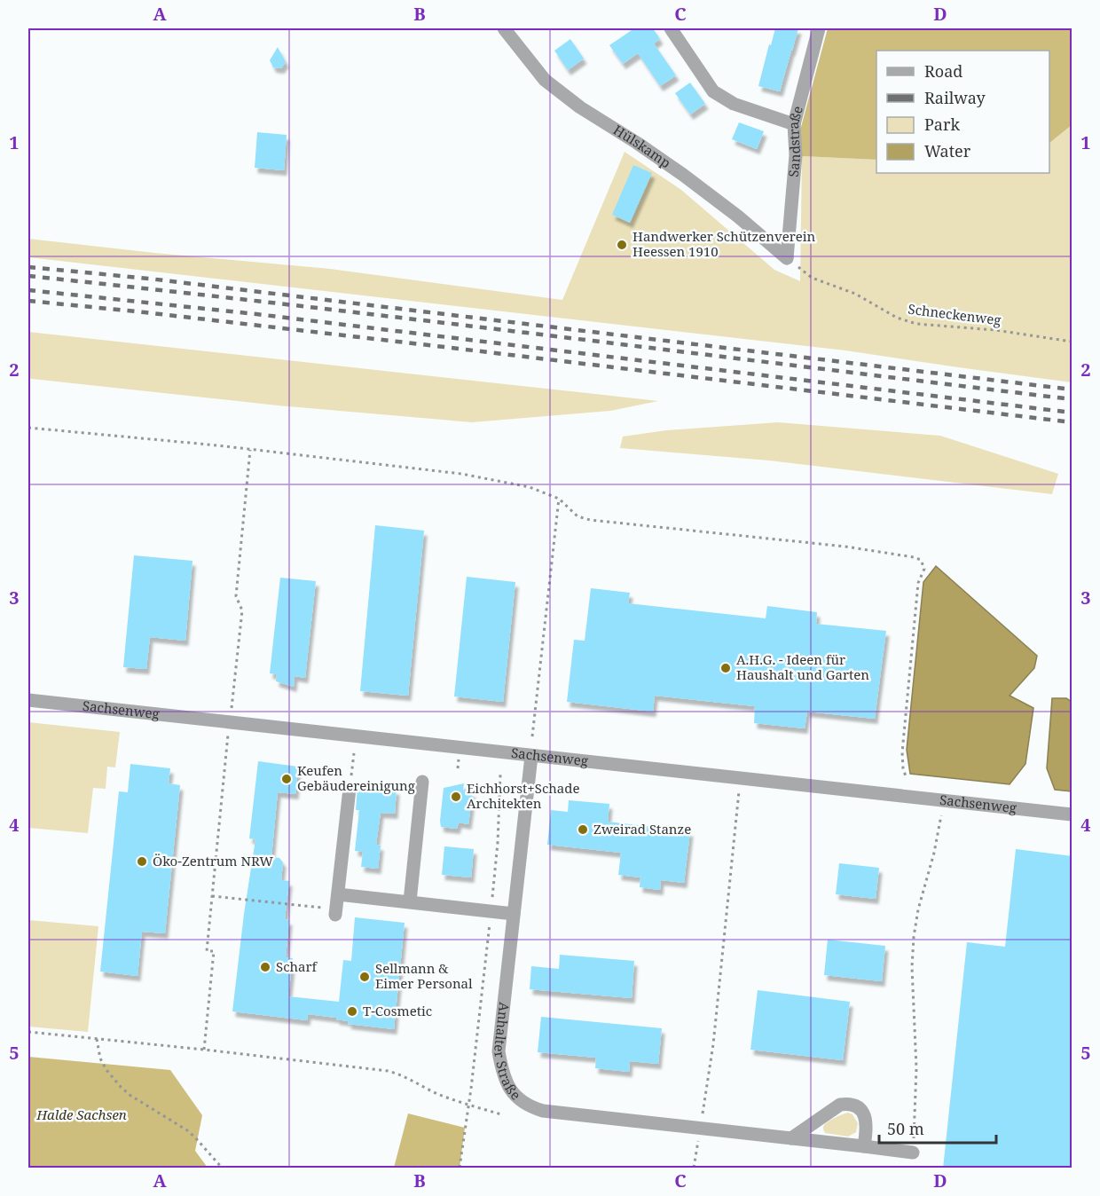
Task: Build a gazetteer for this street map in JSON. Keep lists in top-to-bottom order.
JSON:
{
  "streets": {
    "street": [
      "Sandstraße",
      "Hülskamp",
      "Sachsenweg",
      "Anhalter Straße"
    ],
    "path": ["Schneckenweg"]
  },
  "crossings": [
    ["Sandstraße", "Hülskamp"],
    ["Sandstraße", "Schneckenweg"],
    ["Hülskamp", "Schneckenweg"],
    ["Sachsenweg", "Anhalter Straße"]
  ],
  "parks": ["Halde Sachsen"],
  "places": [
    "Handwerker Schützenverein Heessen 1910",
    "A.H.G. - Ideen für Haushalt und Garten",
    "Keufen Gebäudereinigung",
    "Eichhorst+Schade Architekten",
    "Zweirad Stanze",
    "Öko-Zentrum NRW",
    "Scharf",
    "Sellmann & Eimer Personal",
    "T-Cosmetic"
  ],
  "legend": [
    "Road",
    "Railway",
    "Park",
    "Water"
  ],
  "scale_bar": "50 m",
  "grid": {
    "columns": [
      "A",
      "B",
      "C",
      "D"
    ],
    "rows": [
      "1",
      "2",
      "3",
      "4",
      "5"
    ]
  }
}
